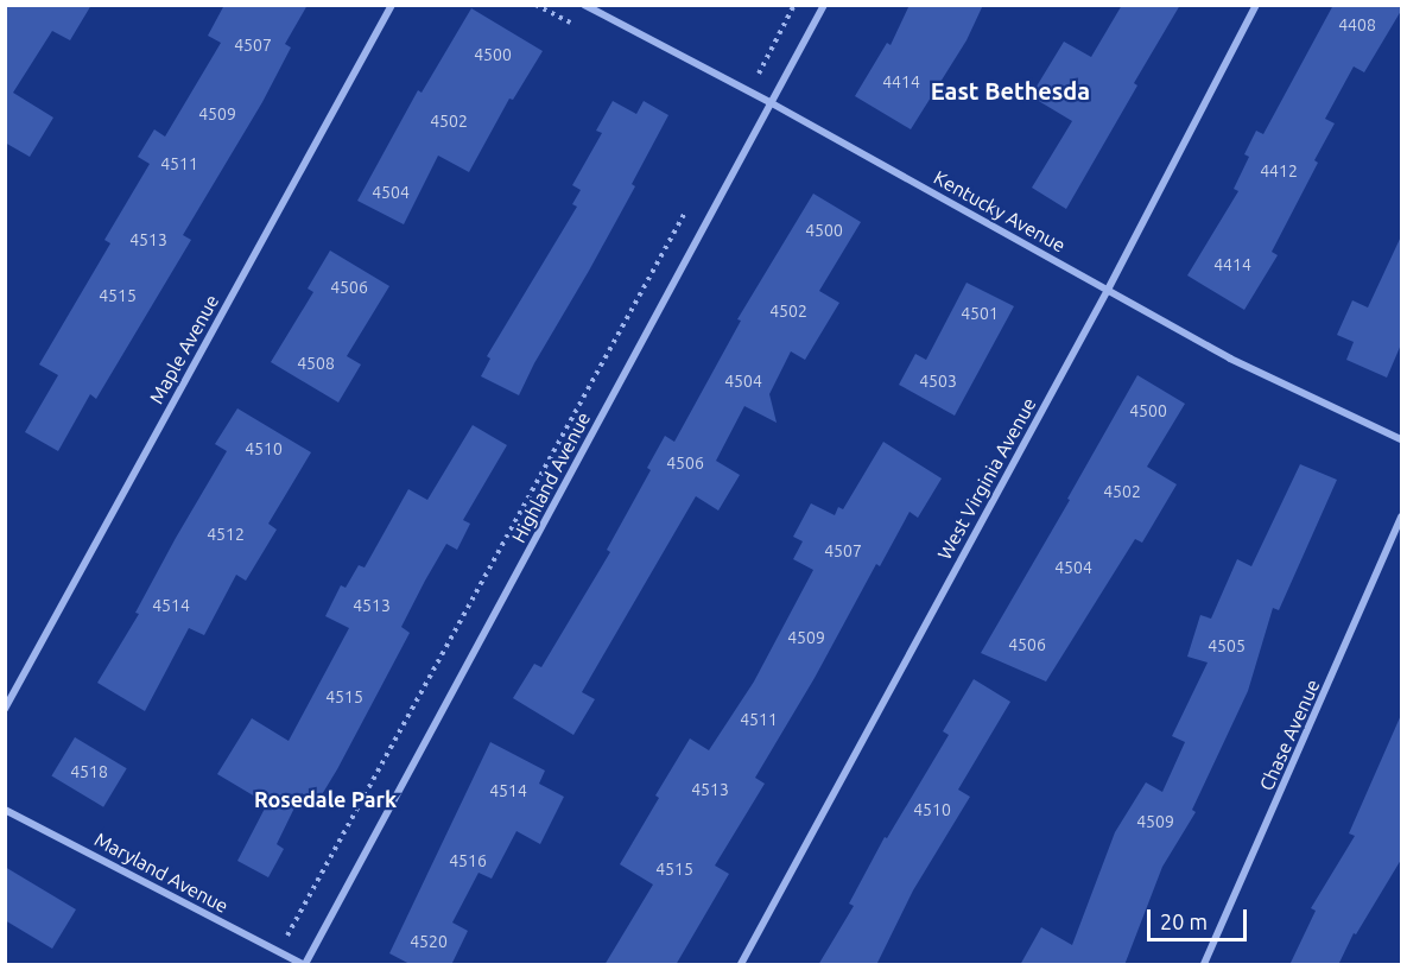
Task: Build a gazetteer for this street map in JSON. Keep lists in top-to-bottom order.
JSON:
{
  "streets": {
    "street": [
      "Kentucky Avenue",
      "Maple Avenue",
      "Highland Avenue",
      "West Virginia Avenue",
      "Chase Avenue",
      "Maryland Avenue"
    ]
  },
  "crossings": [
    ["Kentucky Avenue", "Highland Avenue"],
    ["Kentucky Avenue", "West Virginia Avenue"],
    ["Highland Avenue", "Maryland Avenue"]
  ],
  "districts": ["East Bethesda", "Rosedale Park"],
  "house_numbers": [
    "4408",
    "4507",
    "4500",
    "4414",
    "4509",
    "4502",
    "4511",
    "4412",
    "4504",
    "4500",
    "4513",
    "4414",
    "4506",
    "4515",
    "4502",
    "4501",
    "4508",
    "4504",
    "4503",
    "4500",
    "4510",
    "4506",
    "4502",
    "4512",
    "4507",
    "4504",
    "4514",
    "4513",
    "4509",
    "4506",
    "4505",
    "4515",
    "4511",
    "4518",
    "4513",
    "4514",
    "4510",
    "4509",
    "4516",
    "4515",
    "4520"
  ],
  "scale_bar": "20 m"
}
